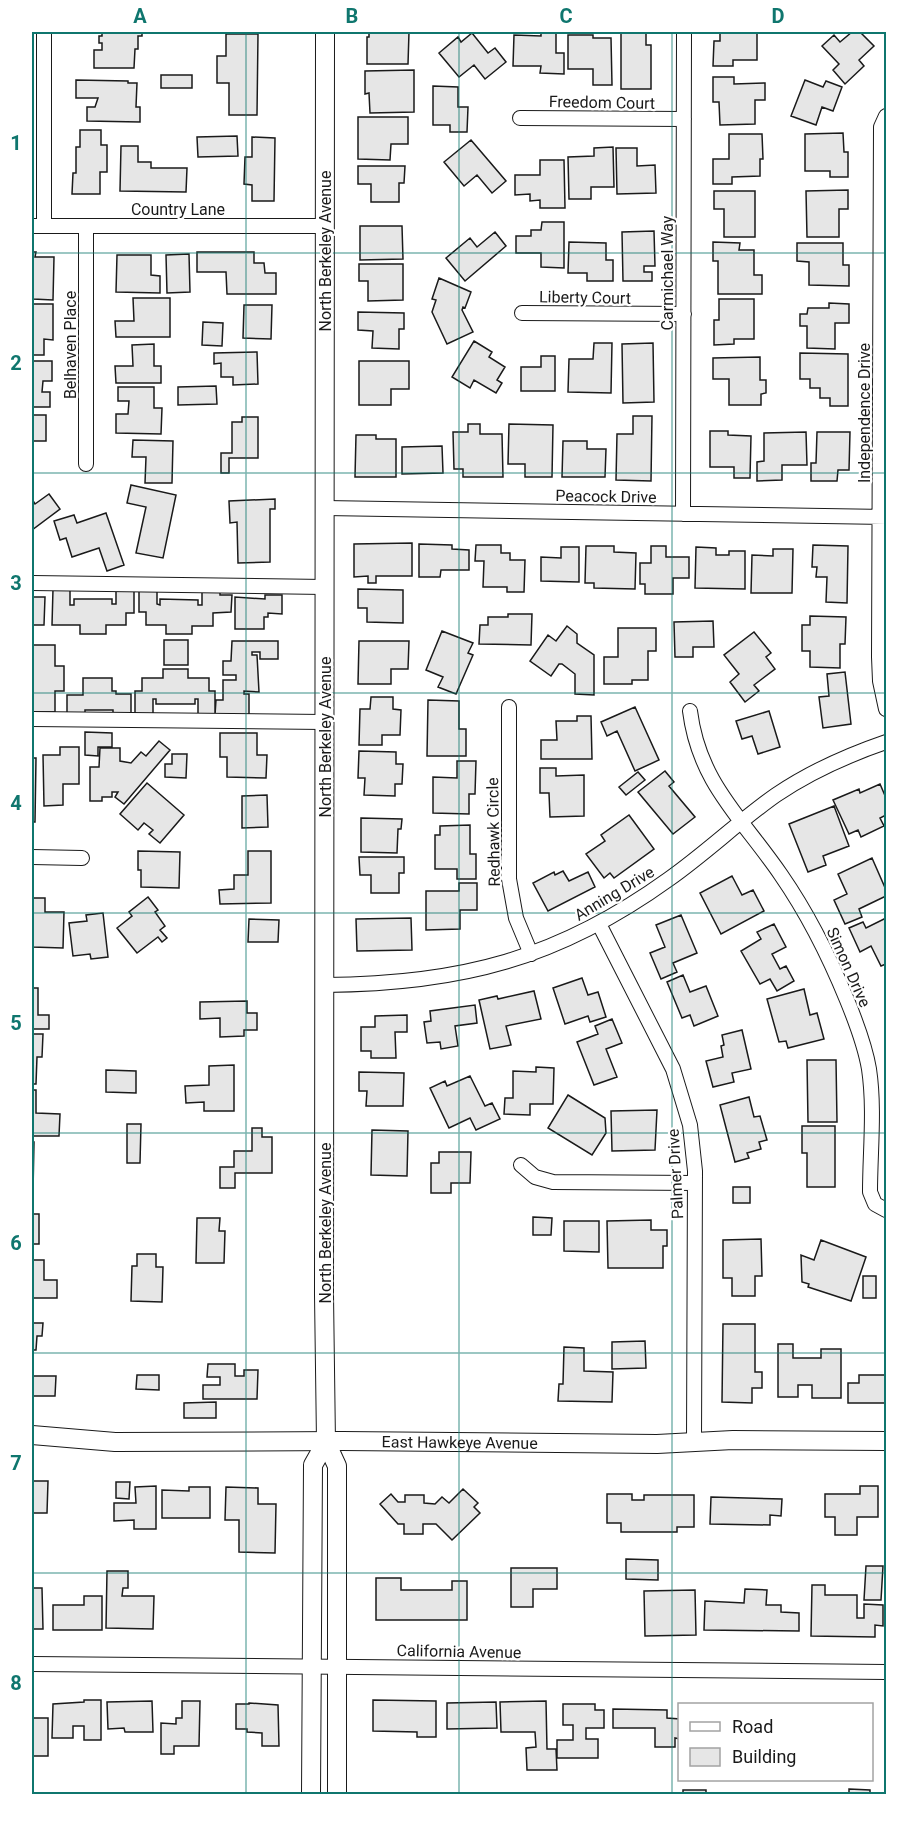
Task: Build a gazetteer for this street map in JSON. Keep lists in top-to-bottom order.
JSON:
{
  "streets": {
    "street": [
      "Freedom Court",
      "Country Lane",
      "North Berkeley Avenue",
      "Carmichael Way",
      "Liberty Court",
      "Belhaven Place",
      "Independence Drive",
      "Peacock Drive",
      "Redhawk Circle",
      "Anning Drive",
      "Simon Drive",
      "Palmer Drive",
      "East Hawkeye Avenue",
      "California Avenue"
    ]
  },
  "crossings": [
    ["Freedom Court", "Carmichael Way"],
    ["Country Lane", "North Berkeley Avenue"],
    ["Country Lane", "Belhaven Place"],
    ["North Berkeley Avenue", "Peacock Drive"],
    ["North Berkeley Avenue", "Anning Drive"],
    ["North Berkeley Avenue", "East Hawkeye Avenue"],
    ["North Berkeley Avenue", "California Avenue"],
    ["Carmichael Way", "Liberty Court"],
    ["Carmichael Way", "Peacock Drive"],
    ["Independence Drive", "Peacock Drive"],
    ["Redhawk Circle", "Anning Drive"],
    ["Anning Drive", "Simon Drive"],
    ["Anning Drive", "Palmer Drive"],
    ["Palmer Drive", "East Hawkeye Avenue"]
  ],
  "legend": ["Road", "Building"],
  "grid": {
    "columns": [
      "A",
      "B",
      "C",
      "D"
    ],
    "rows": [
      "1",
      "2",
      "3",
      "4",
      "5",
      "6",
      "7",
      "8"
    ]
  }
}
